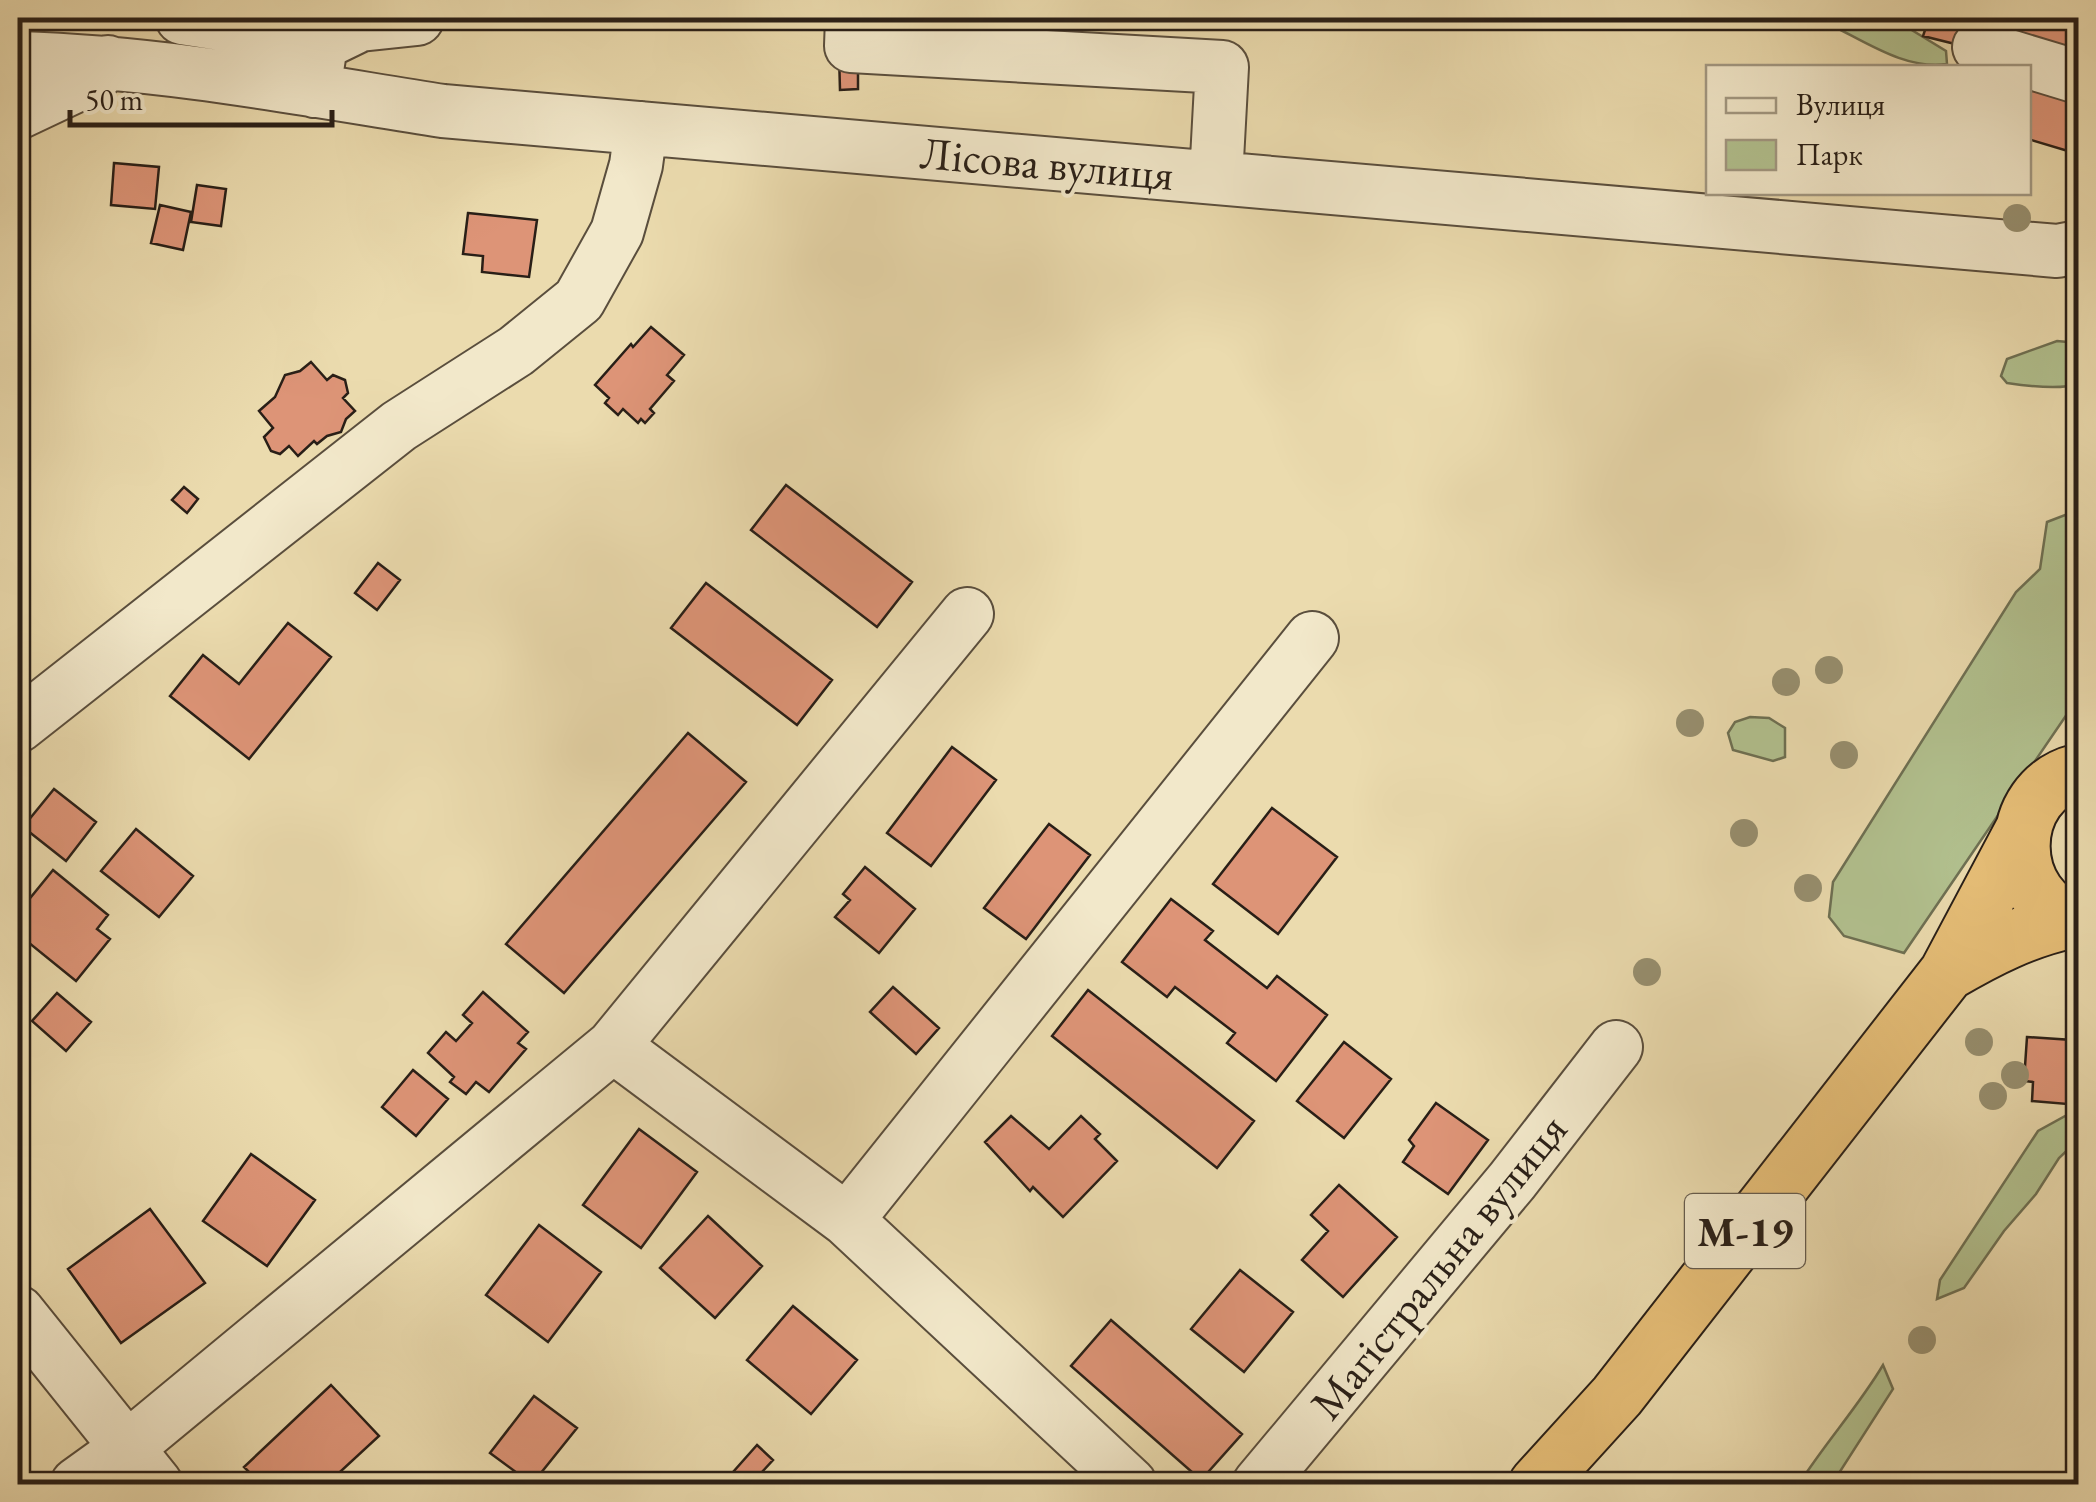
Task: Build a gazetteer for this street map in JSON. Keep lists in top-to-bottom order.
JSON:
{
  "streets": {
    "highway": ["М-19"],
    "street": ["Лісова вулиця", "Магістральна вулиця"]
  },
  "legend": ["Вулиця", "Парк"],
  "scale_bar": "50 m"
}
